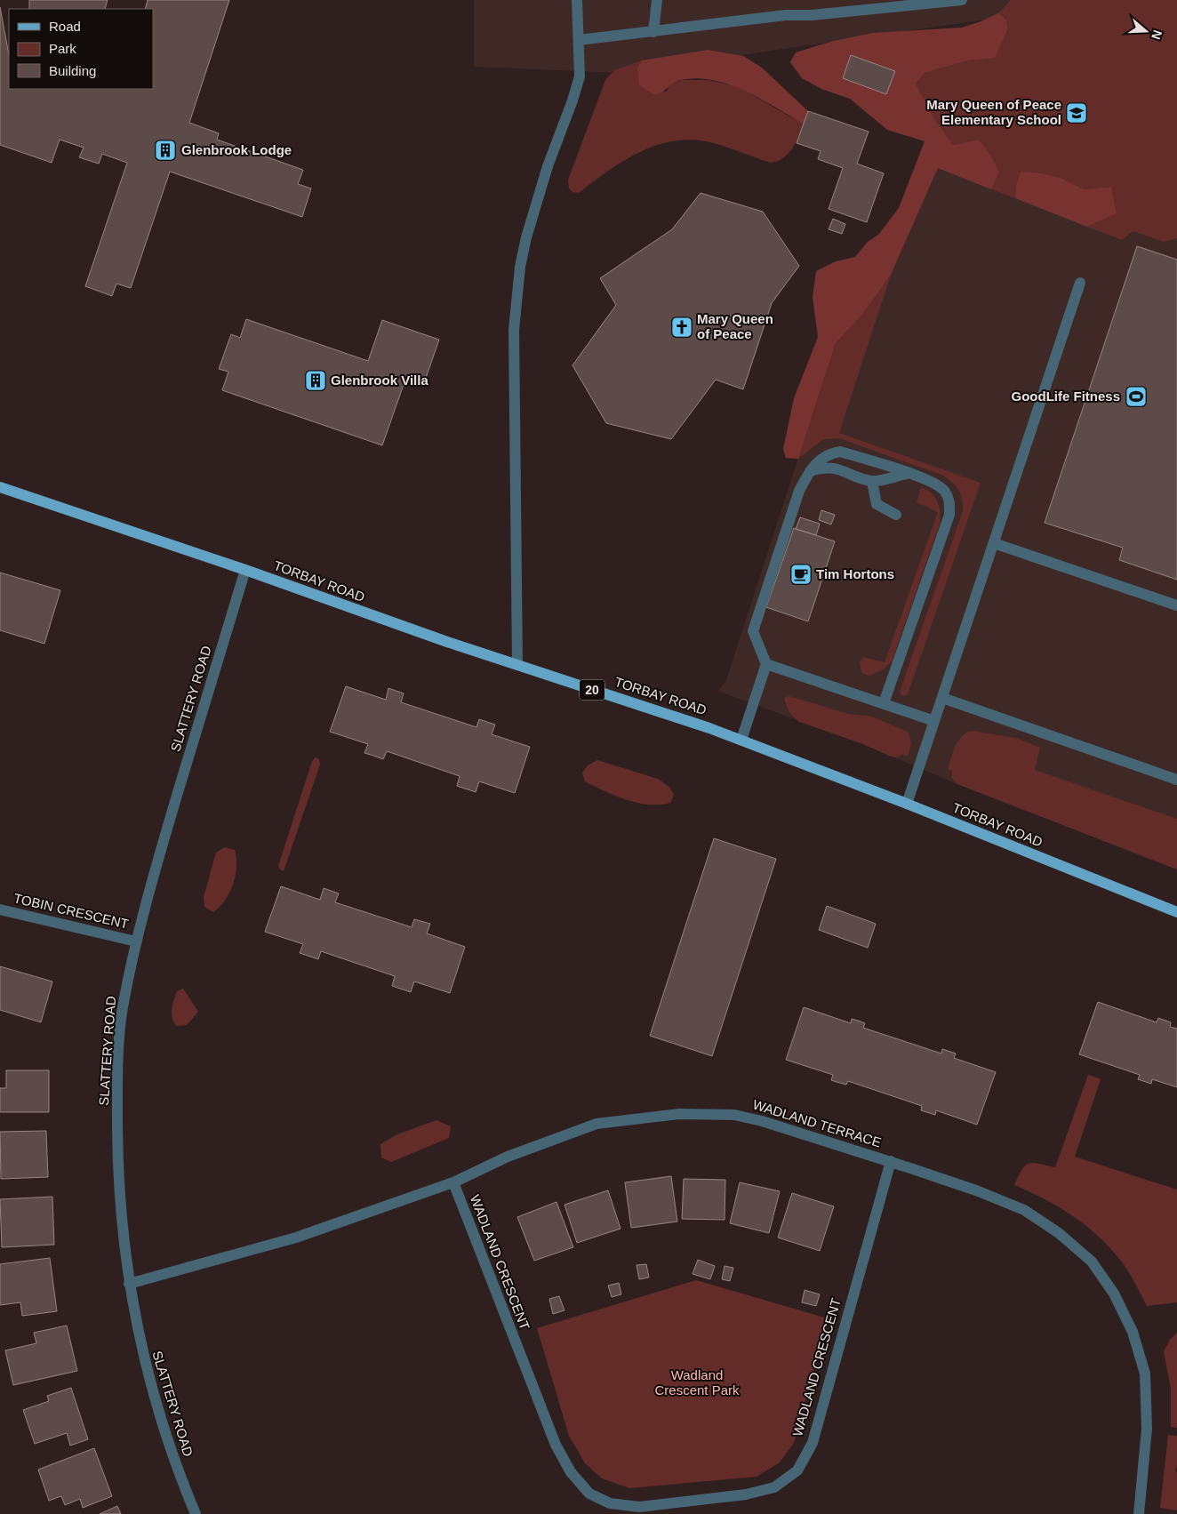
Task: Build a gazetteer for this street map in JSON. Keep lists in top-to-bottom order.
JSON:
{
  "streets": {
    "main road": ["TORBAY ROAD", "20"],
    "street": [
      "SLATTERY ROAD",
      "TOBIN CRESCENT",
      "WADLAND TERRACE",
      "WADLAND CRESCENT"
    ]
  },
  "crossings": [
    ["TORBAY ROAD", "SLATTERY ROAD"],
    ["SLATTERY ROAD", "TOBIN CRESCENT"],
    ["WADLAND TERRACE", "WADLAND CRESCENT"]
  ],
  "parks": ["Wadland Crescent Park"],
  "places": {
    "school or university": ["Mary Queen of Peace Elementary School"],
    "building": ["Glenbrook Lodge", "Glenbrook Villa"],
    "church": ["Mary Queen of Peace"],
    "sports": ["GoodLife Fitness"],
    "cafe": ["Tim Hortons"]
  },
  "legend": ["Road", "Park", "Building"],
  "north": "right"
}
